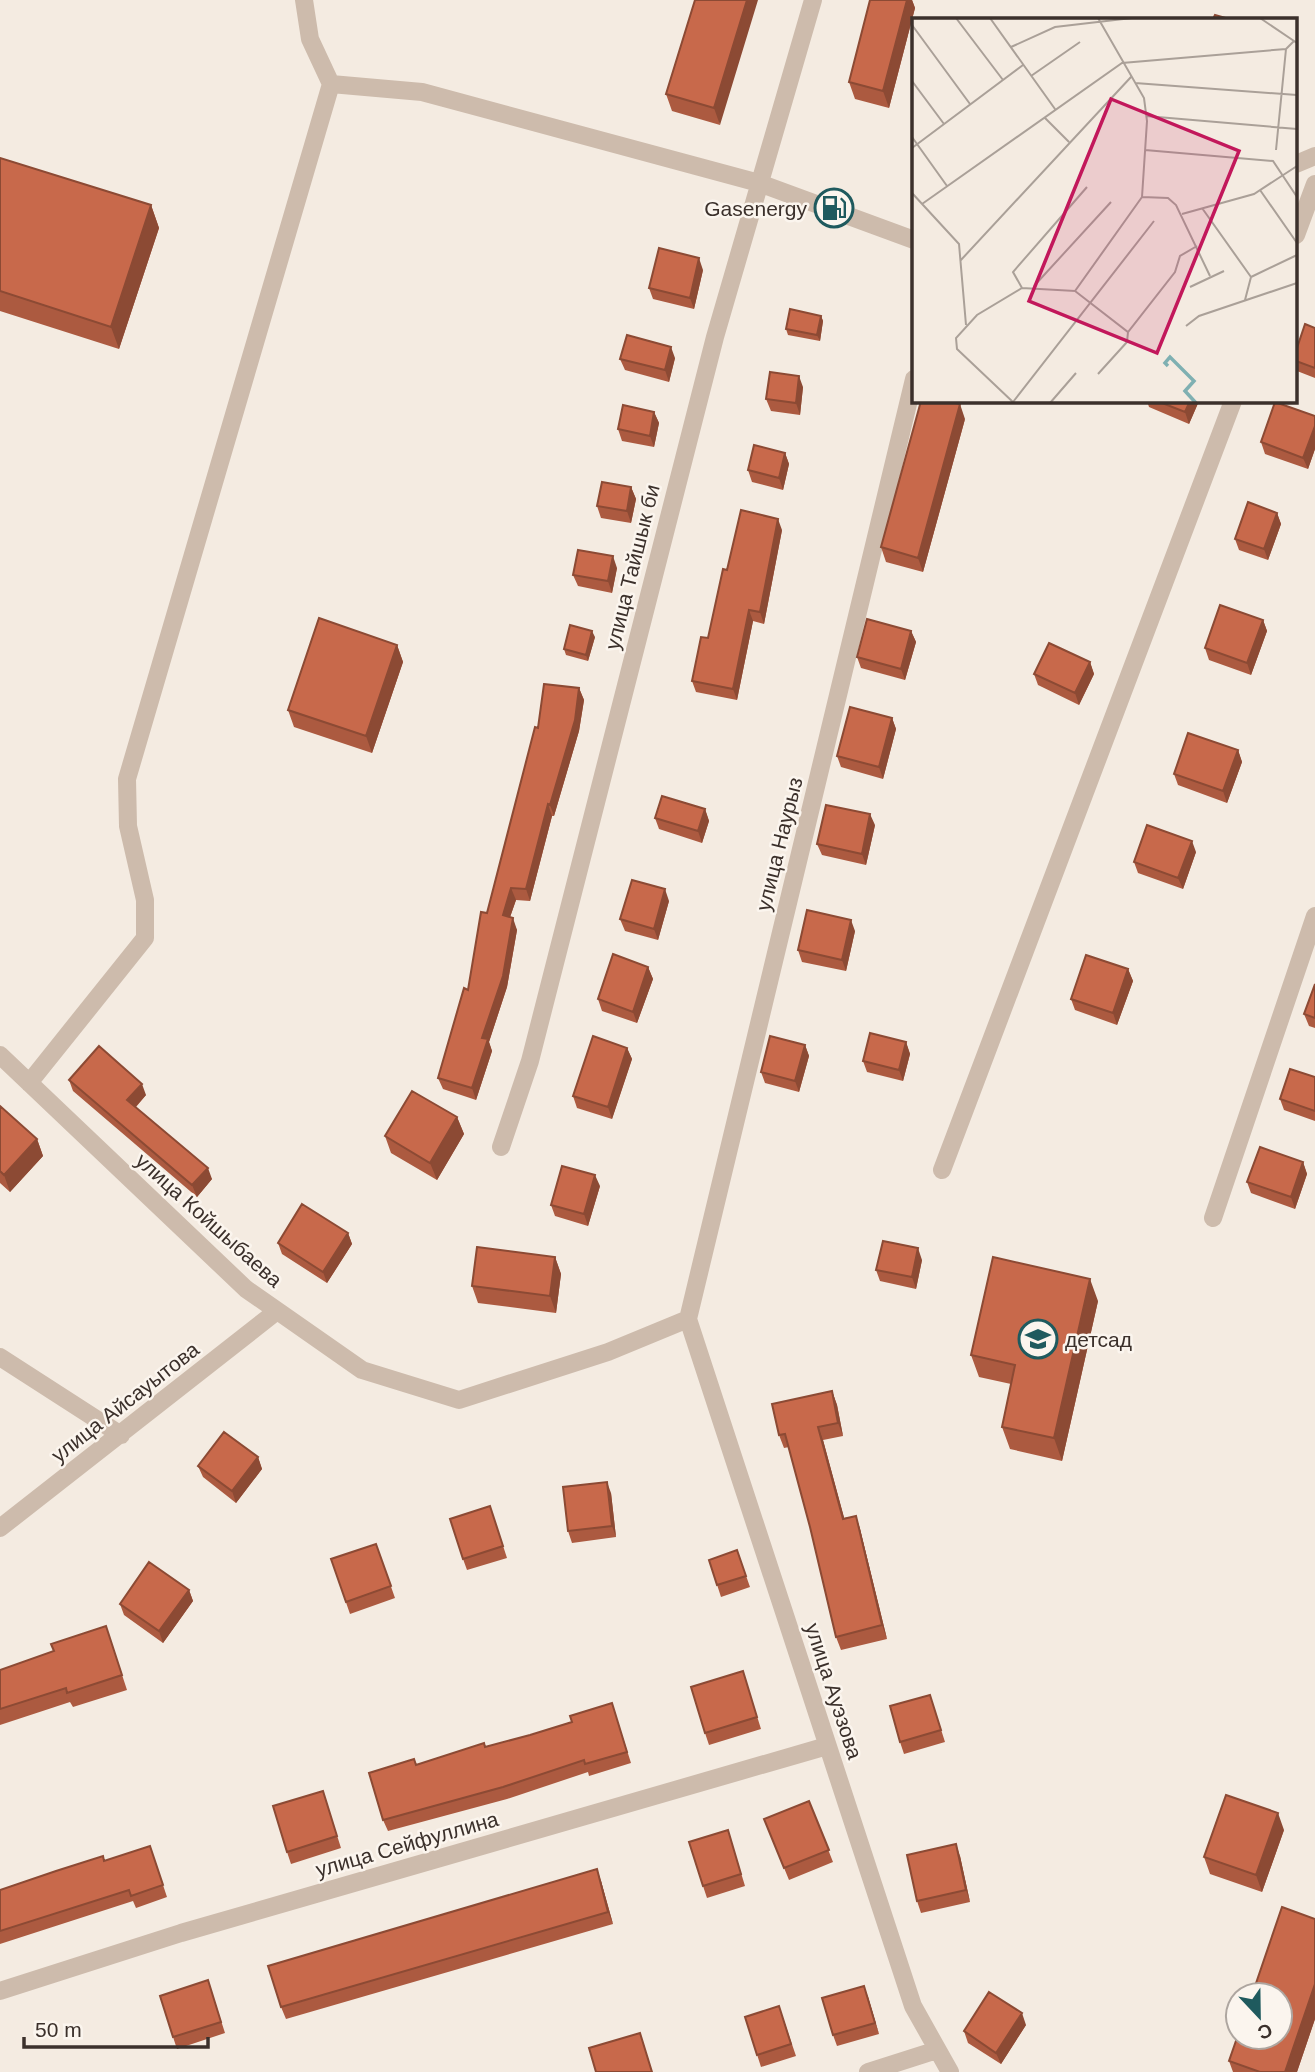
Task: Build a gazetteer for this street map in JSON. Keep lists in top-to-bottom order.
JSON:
{
  "streets": {
    "street": [
      "улица Тайшык би",
      "улица Наурыз",
      "улица Койшыбаева",
      "улица Айсауытова",
      "улица Ауэзова",
      "улица Сейфуллина"
    ]
  },
  "crossings": [
    ["улица Наурыз", "улица Койшыбаева"],
    ["улица Наурыз", "улица Ауэзова"],
    ["улица Койшыбаева", "улица Айсауытова"],
    ["улица Койшыбаева", "улица Ауэзова"],
    ["улица Ауэзова", "улица Сейфуллина"]
  ],
  "places": {
    "fuel station": ["Gasenergy"],
    "school or university": ["детсад"]
  },
  "scale_bar": "50 m",
  "north": "bottom"
}
